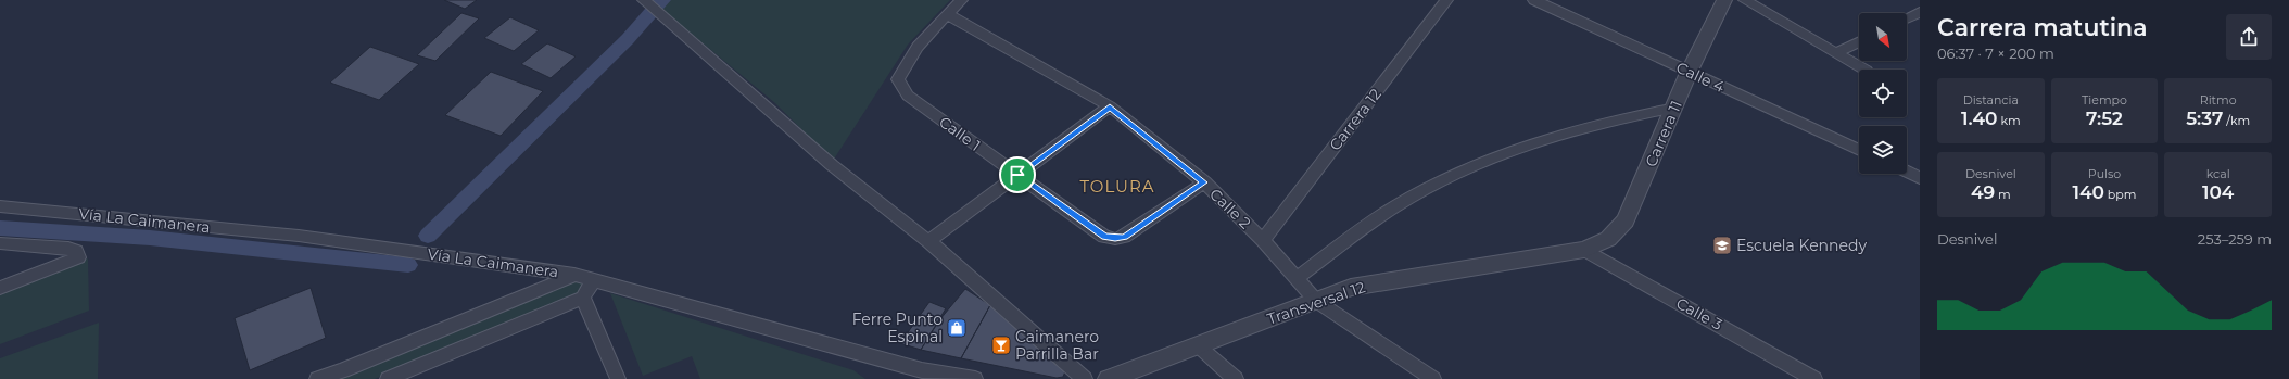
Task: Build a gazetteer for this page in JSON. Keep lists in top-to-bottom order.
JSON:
{
  "streets": {
    "street": [
      "Calle 4",
      "Carrera 12",
      "Calle 1",
      "Carrera 11",
      "Calle 2",
      "Vía La Caimanera",
      "Transversal 12",
      "Calle 3"
    ]
  },
  "crossings": [
    ["Calle 4", "Carrera 11"],
    ["Carrera 12", "Calle 2"],
    ["Calle 1", "Calle 2"],
    ["Carrera 11", "Transversal 12"],
    ["Carrera 11", "Calle 3"],
    ["Calle 2", "Transversal 12"],
    ["Transversal 12", "Calle 3"]
  ],
  "districts": ["TOLURA"],
  "places": {
    "school or university": ["Escuela Kennedy"],
    "shop": ["Ferre Punto Espinal"],
    "bar": ["Caimanero Parrilla Bar"]
  },
  "north": "bottom right",
  "page": {
    "heading": ["Carrera matutina", "06:37 · 7 × 200 m"],
    "stats": [
      ["Distancia", "1.40 km"],
      ["Tiempo", "7:52"],
      ["Ritmo", "5:37 /km"],
      ["Desnivel", "49 m"],
      ["Pulso", "140 bpm"],
      ["kcal", "104"]
    ],
    "chart": ["Desnivel", "253–259 m"]
  }
}
